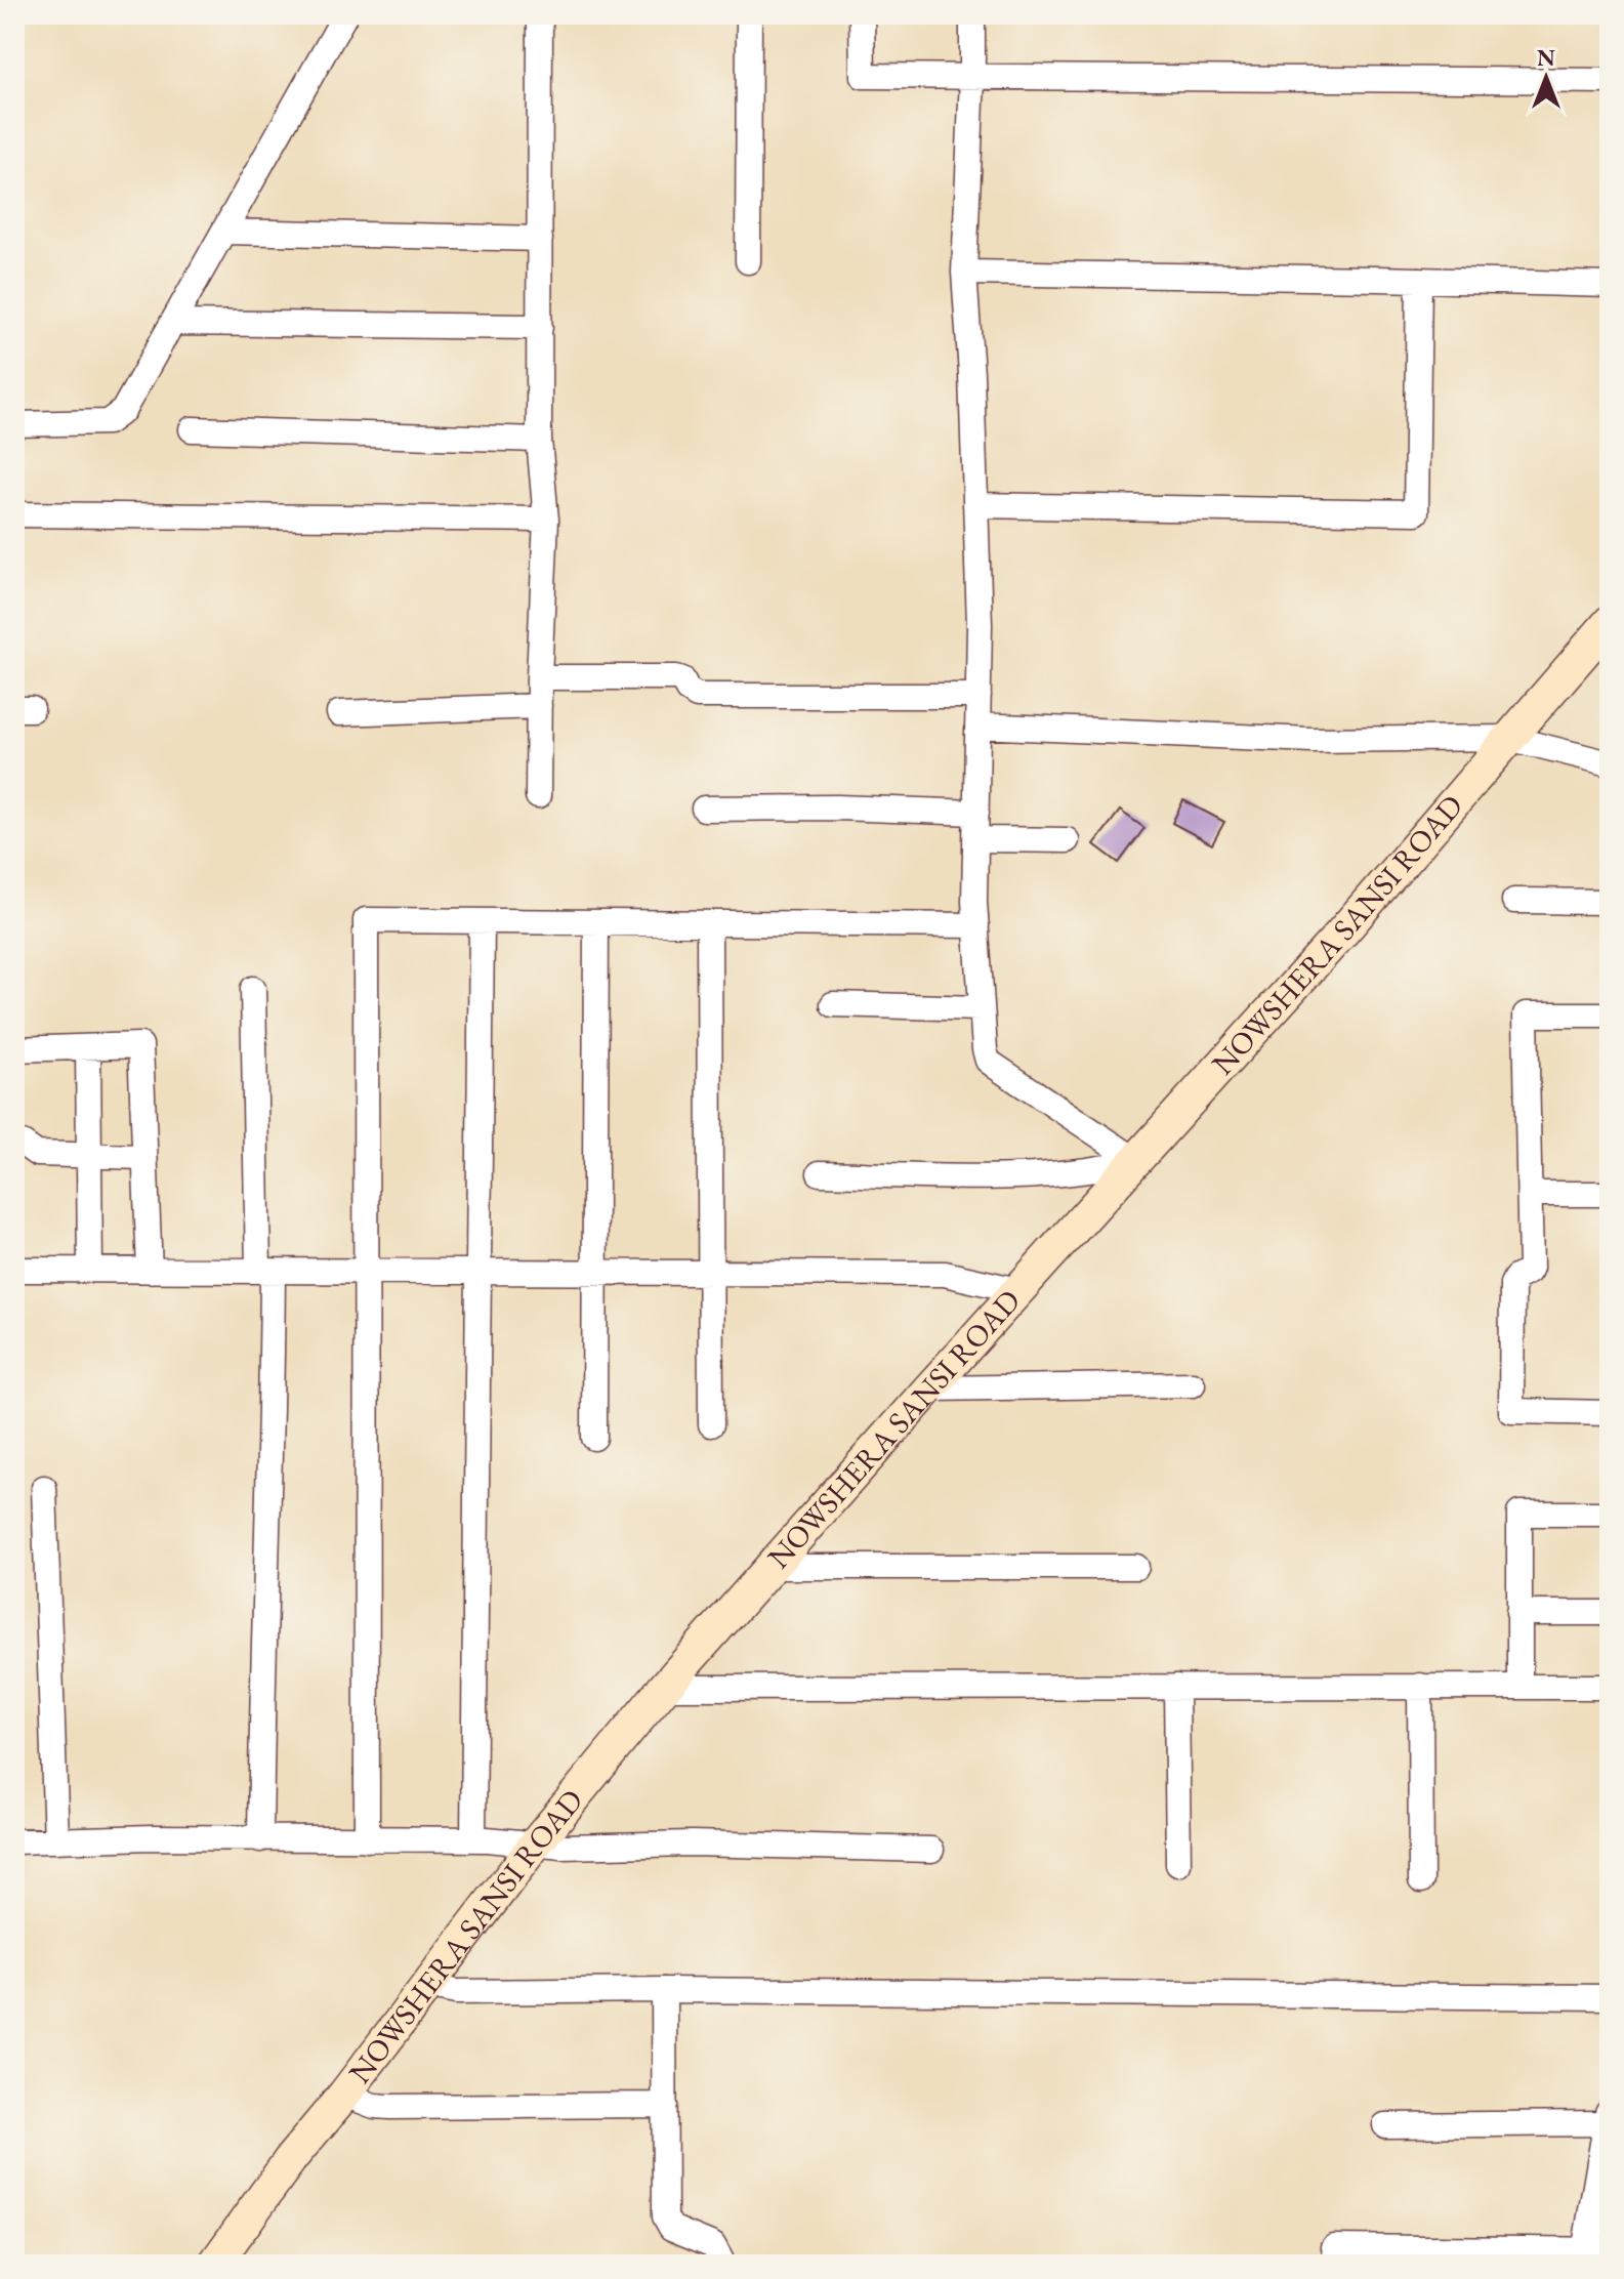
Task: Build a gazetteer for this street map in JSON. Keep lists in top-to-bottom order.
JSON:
{
  "streets": {
    "main road": ["NOWSHERA SANSI ROAD"]
  },
  "north": "top"
}
